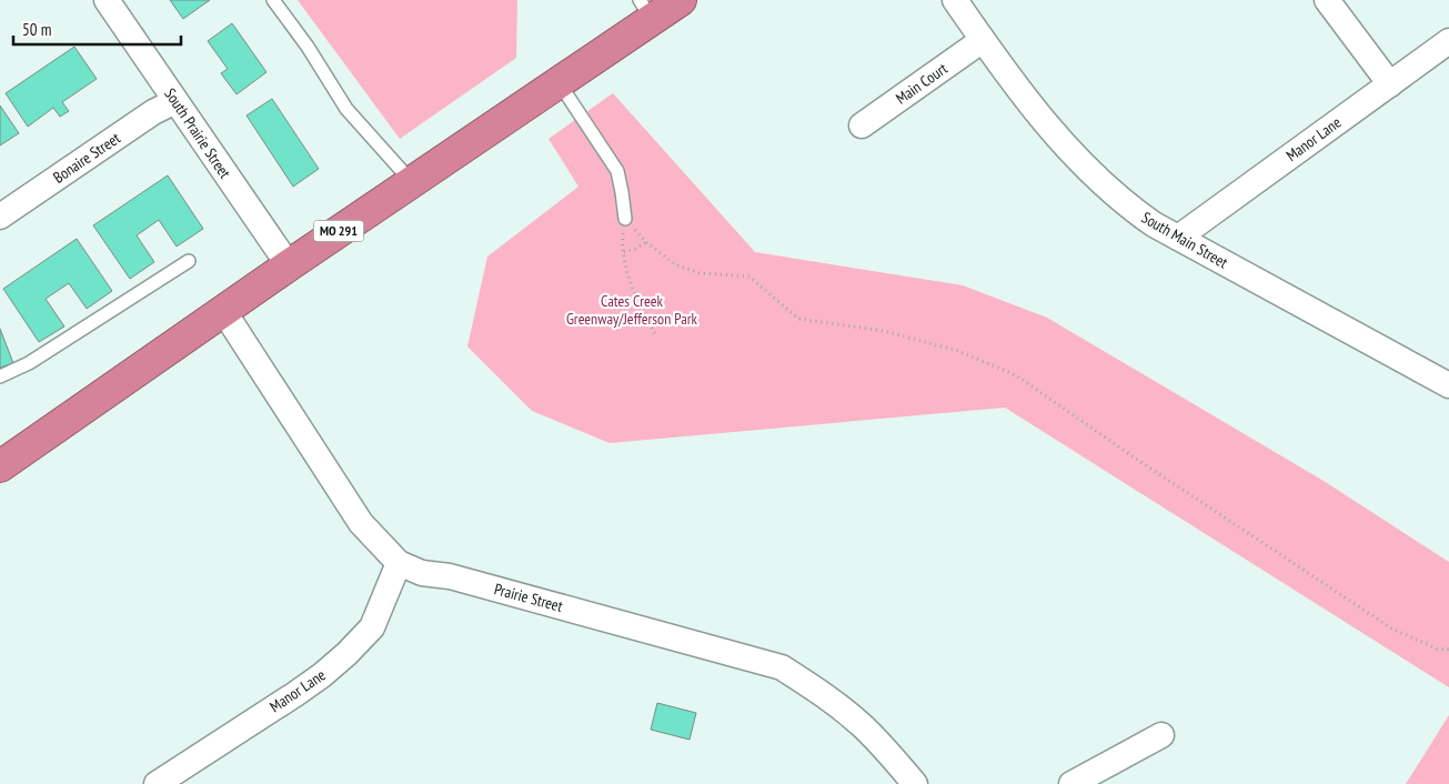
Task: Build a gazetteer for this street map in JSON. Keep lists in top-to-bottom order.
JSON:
{
  "streets": {
    "highway": ["MO 291"],
    "street": [
      "Main Court",
      "South Prairie Street",
      "Manor Lane",
      "Bonaire Street",
      "South Main Street",
      "Prairie Street"
    ]
  },
  "crossings": [
    ["Main Court", "South Main Street"],
    ["South Prairie Street", "Bonaire Street"],
    ["South Prairie Street", "MO 291"],
    ["Manor Lane", "South Main Street"],
    ["Manor Lane", "Prairie Street"],
    ["MO 291", "Prairie Street"]
  ],
  "parks": ["Cates Creek Greenway/Jefferson Park"],
  "scale_bar": "50 m"
}
